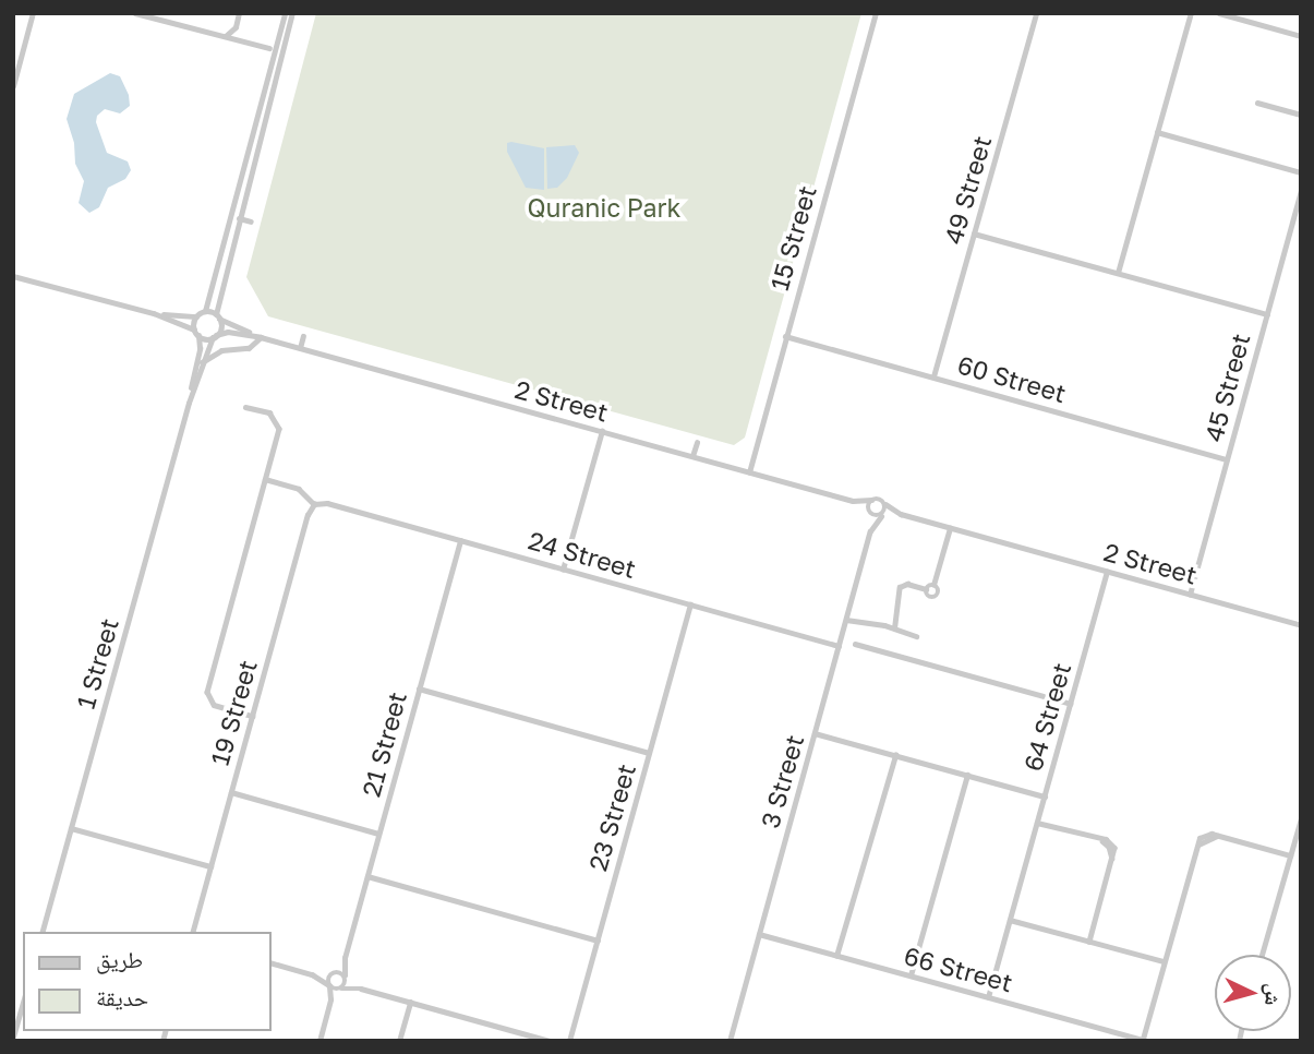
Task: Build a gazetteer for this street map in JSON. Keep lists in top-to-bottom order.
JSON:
{
  "streets": {
    "street": [
      "49 Street",
      "15 Street",
      "60 Street",
      "45 Street",
      "2 Street",
      "24 Street",
      "1 Street",
      "19 Street",
      "64 Street",
      "21 Street",
      "3 Street",
      "23 Street",
      "66 Street"
    ]
  },
  "crossings": [
    ["49 Street", "60 Street"],
    ["15 Street", "60 Street"],
    ["15 Street", "2 Street"],
    ["60 Street", "45 Street"],
    ["45 Street", "2 Street"],
    ["2 Street", "1 Street"],
    ["2 Street", "64 Street"],
    ["2 Street", "3 Street"],
    ["24 Street", "19 Street"],
    ["24 Street", "21 Street"],
    ["24 Street", "3 Street"],
    ["24 Street", "23 Street"],
    ["64 Street", "3 Street"],
    ["3 Street", "66 Street"]
  ],
  "parks": ["Quranic Park"],
  "legend": ["طريق", "حديقة"],
  "north": "right"
}
